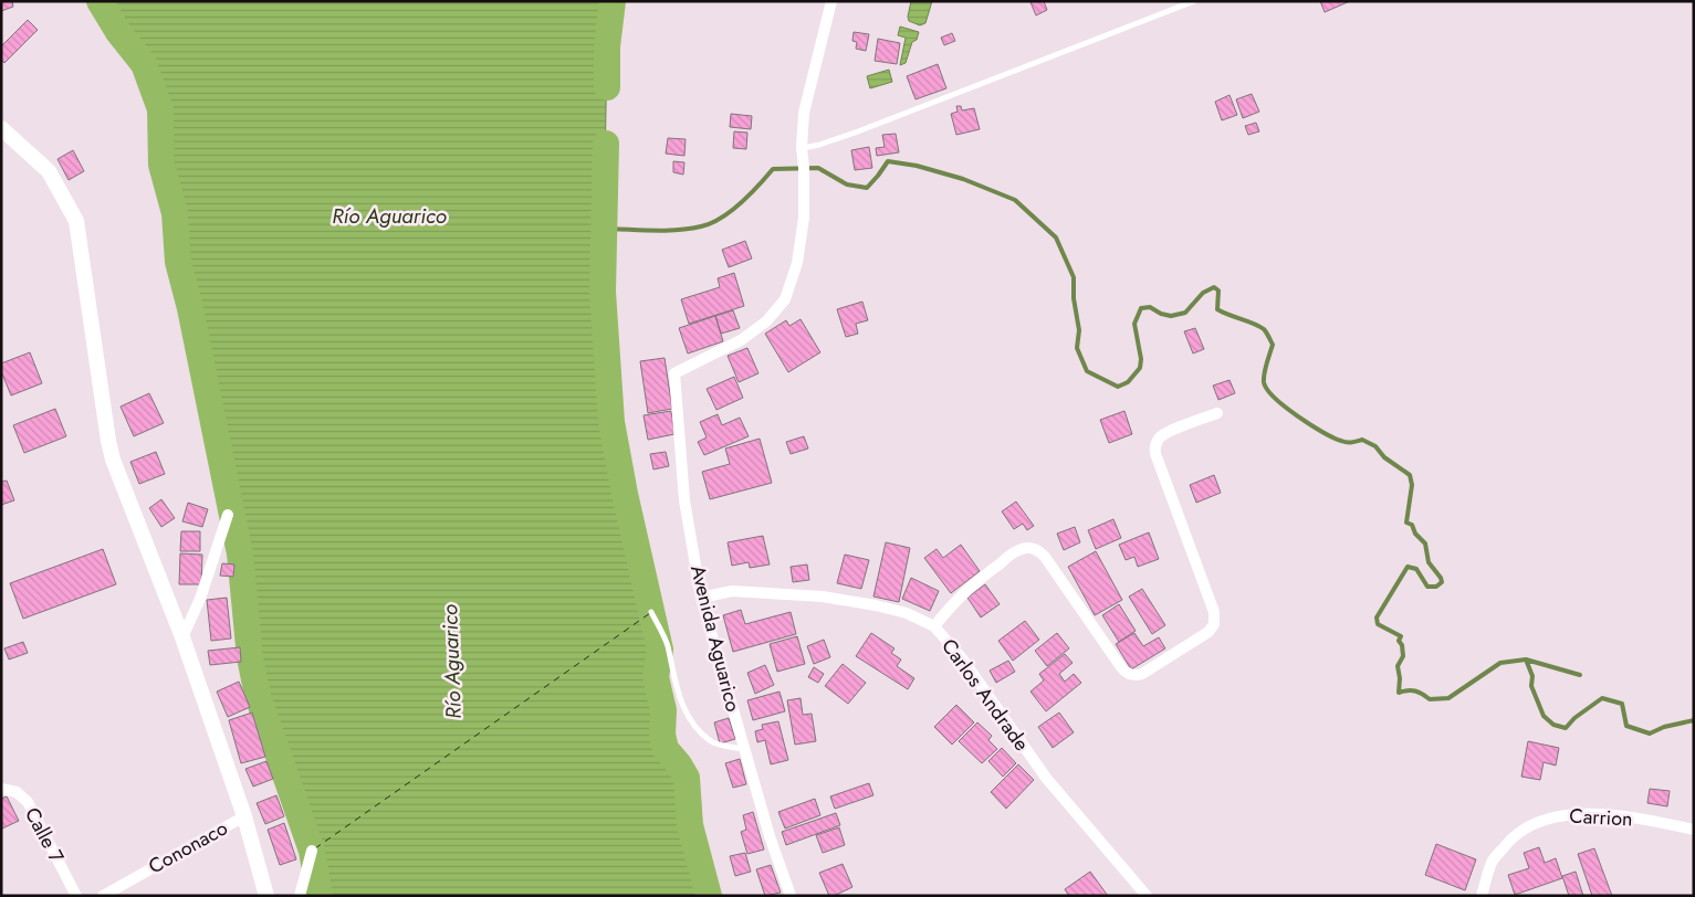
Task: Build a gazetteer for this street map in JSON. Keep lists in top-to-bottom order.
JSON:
{
  "streets": {
    "street": [
      "Avenida Aguarico",
      "Carlos Andrade",
      "Carrion",
      "Calle 7",
      "Cononaco"
    ]
  },
  "crossings": [
    ["Avenida Aguarico", "Carlos Andrade"]
  ],
  "water": ["Río Aguarico"]
}
